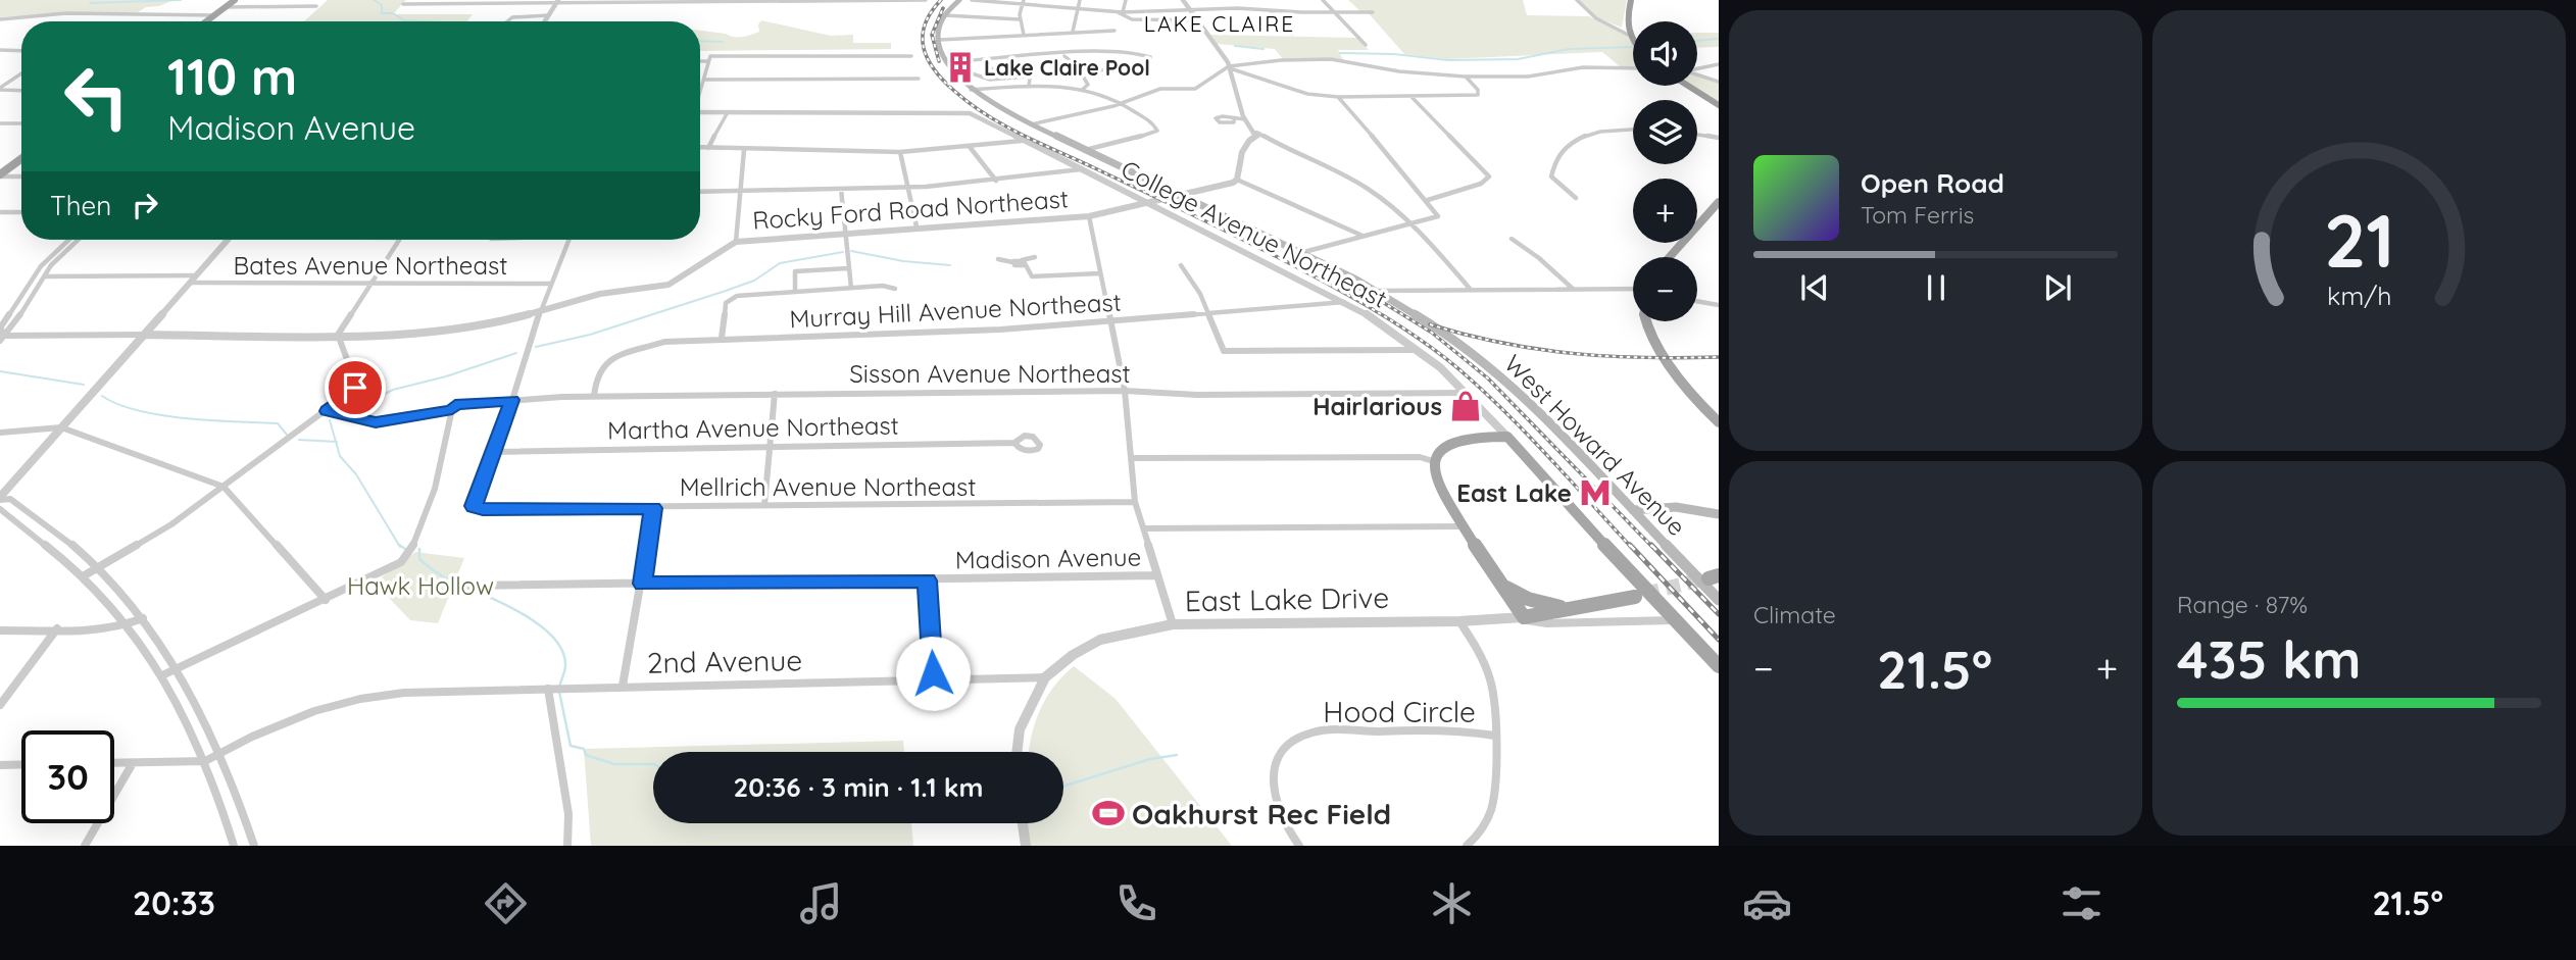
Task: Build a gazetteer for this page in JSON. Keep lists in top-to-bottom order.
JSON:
{
  "streets": {
    "main road": ["College Avenue Northeast", "West Howard Avenue", "East Lake Drive"],
    "street": [
      "Rocky Ford Road Northeast",
      "Bates Avenue Northeast",
      "Murray Hill Avenue Northeast",
      "Sisson Avenue Northeast",
      "Martha Avenue Northeast",
      "Mellrich Avenue Northeast",
      "Madison Avenue",
      "2nd Avenue",
      "Hood Circle"
    ]
  },
  "crossings": [
    ["Rocky Ford Road Northeast", "College Avenue Northeast"],
    ["College Avenue Northeast", "Murray Hill Avenue Northeast"],
    ["College Avenue Northeast", "Sisson Avenue Northeast"],
    ["College Avenue Northeast", "East Lake Drive"],
    ["Murray Hill Avenue Northeast", "Sisson Avenue Northeast"],
    ["Martha Avenue Northeast", "Mellrich Avenue Northeast"],
    ["East Lake Drive", "2nd Avenue"]
  ],
  "districts": ["LAKE CLAIRE"],
  "parks": ["Hawk Hollow"],
  "places": {
    "building": ["Lake Claire Pool"],
    "shop": ["Hairlarious"],
    "metro station": ["East Lake"],
    "sports": ["Oakhurst Rec Field"]
  },
  "page": {
    "map_buttons": ["+", "−"],
    "turn": ["110 m", "Madison Avenue"],
    "song": ["Open Road", "Tom Ferris"],
    "then": "Then",
    "tile": [
      "Climate",
      ["Range · 87%", "435 km"]
    ],
    "heat": ["−", "21.5°", "+"],
    "limit": "30",
    "trip": "20:36 · 3 min · 1.1 km",
    "tabs": ["20:33", "21.5°"],
    "gauge": ["21", "km/h"]
  }
}
